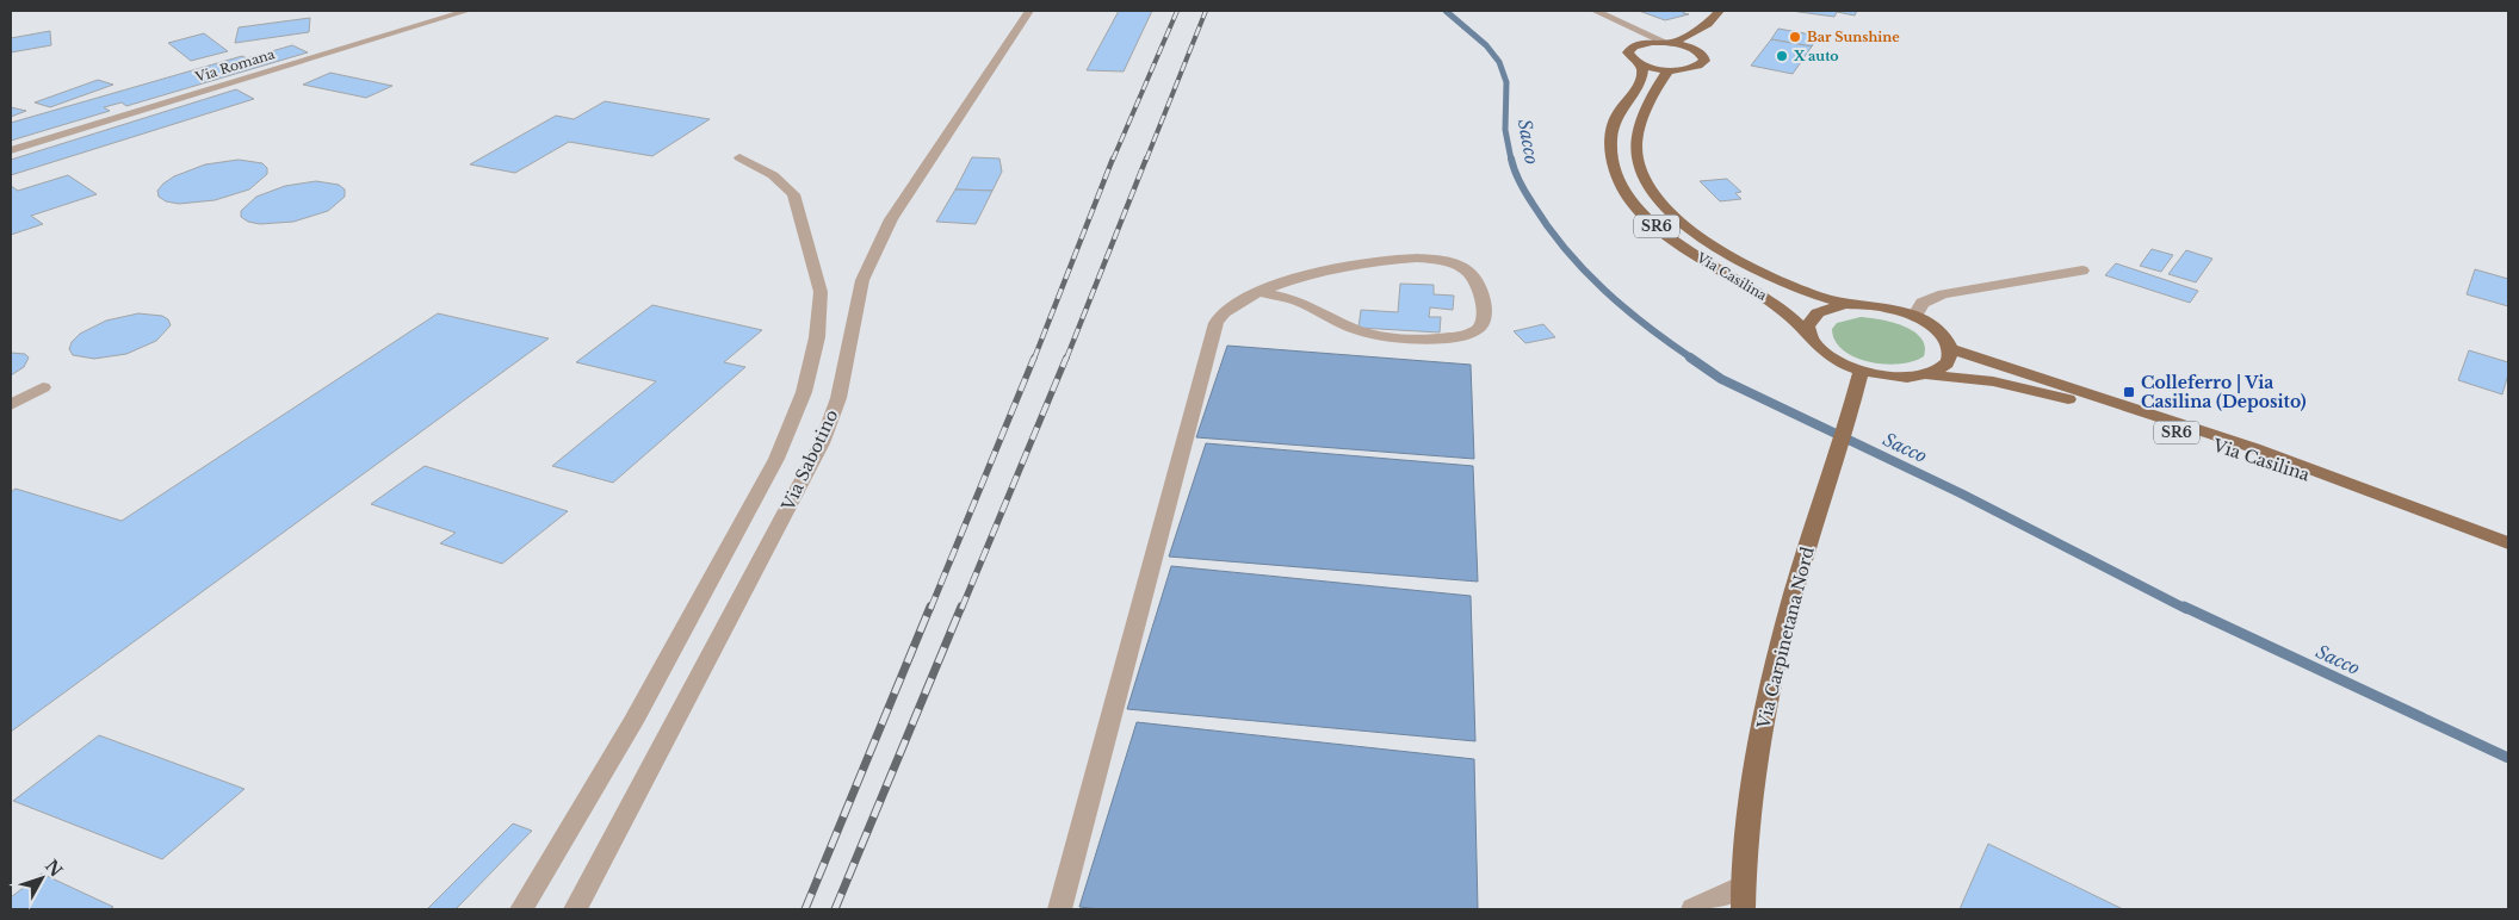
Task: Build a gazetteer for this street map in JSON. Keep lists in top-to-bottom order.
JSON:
{
  "streets": {
    "main road": ["SR6", "Via Casilina", "Via Carpinetana Nord"],
    "street": ["Via Romana", "Via Sabotino"]
  },
  "crossings": [
    ["Via Casilina", "Via Carpinetana Nord"]
  ],
  "water": ["Sacco"],
  "places": {
    "other": ["Bar Sunshine", "X auto"],
    "transit": ["Colleferro | Via Casilina (Deposito)"]
  },
  "north": "top right"
}
